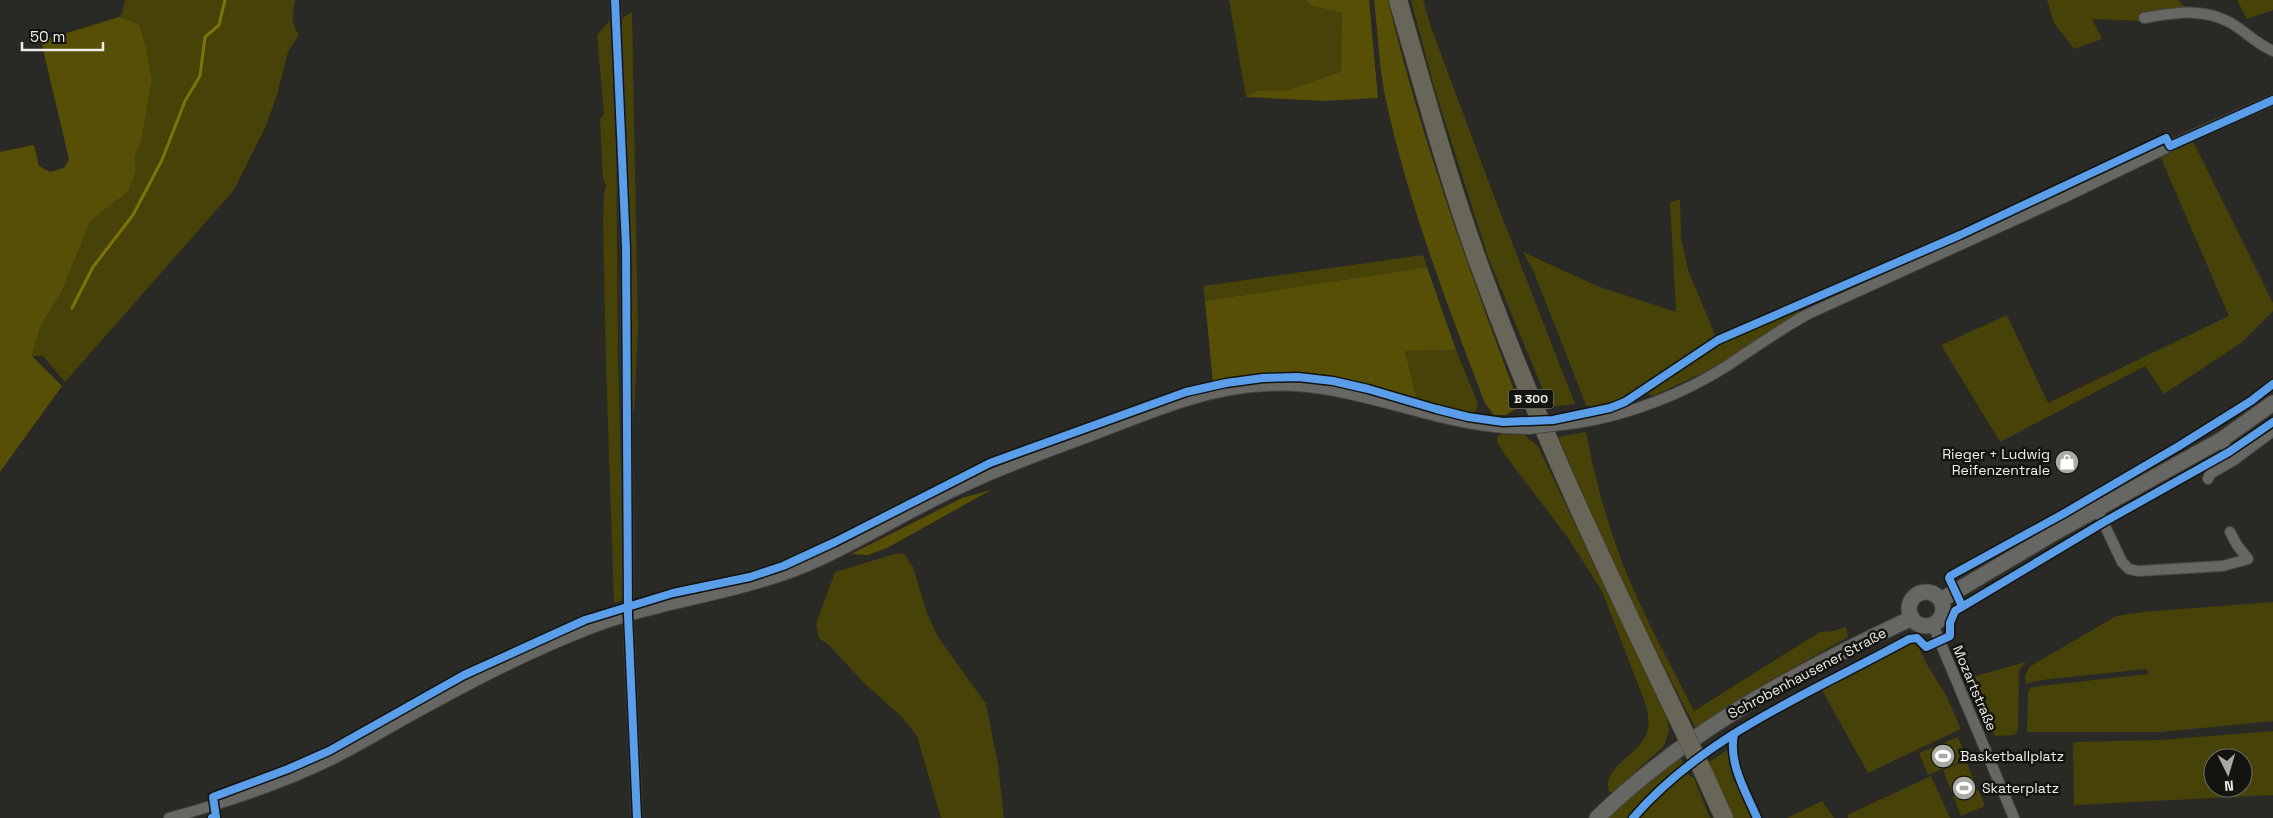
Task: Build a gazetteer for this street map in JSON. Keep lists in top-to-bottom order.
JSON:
{
  "streets": {
    "highway": ["B 300"],
    "main road": ["Schrobenhausener Straße"],
    "street": ["Mozartstraße"]
  },
  "crossings": [
    ["Schrobenhausener Straße", "Mozartstraße"]
  ],
  "places": {
    "shop": ["Rieger + Ludwig Reifenzentrale"],
    "sports": ["Basketballplatz", "Skaterplatz"]
  },
  "scale_bar": "50 m",
  "north": "bottom"
}
